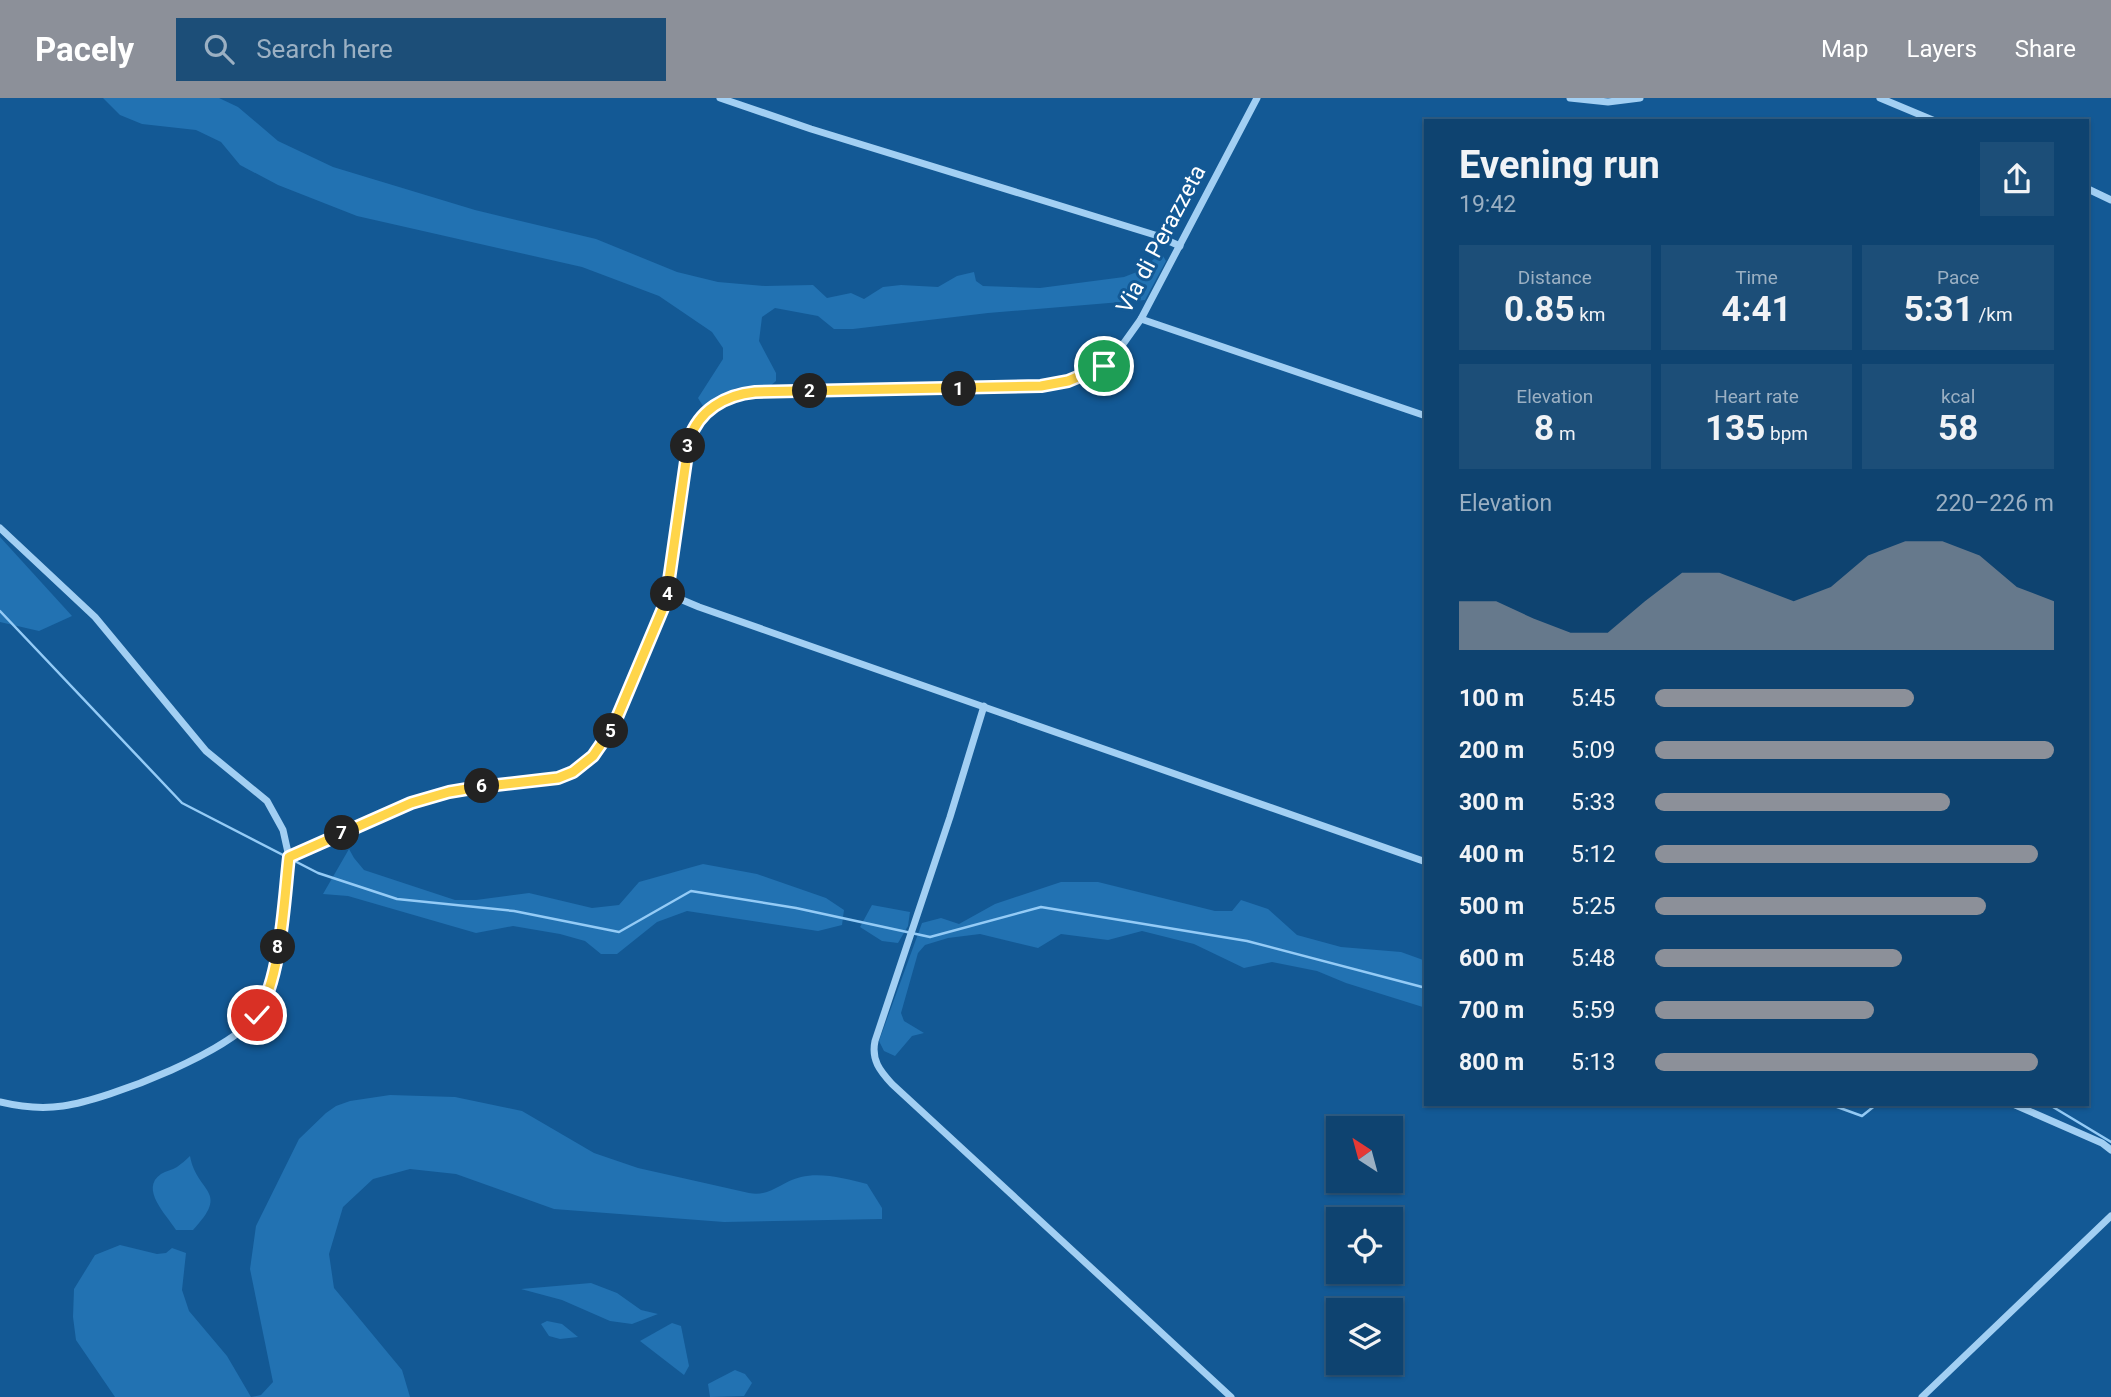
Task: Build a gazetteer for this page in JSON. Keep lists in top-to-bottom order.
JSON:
{
  "streets": {
    "street": ["Via di Perazzeta"]
  },
  "north": "top left",
  "page": {
    "header": "Pacely",
    "search": "Search here",
    "nav": ["Map", "Layers", "Share"],
    "heading": ["Evening run", "19:42"],
    "stats": [
      ["Distance", "0.85 km"],
      ["Time", "4:41"],
      ["Pace", "5:31 /km"],
      ["Elevation", "8 m"],
      ["Heart rate", "135 bpm"],
      ["kcal", "58"]
    ],
    "pins": [
      "1",
      "2",
      "3",
      "4",
      "5",
      "6",
      "7",
      "8"
    ],
    "chart": ["Elevation", "220–226 m"],
    "list": [
      {
        "name": "100 m",
        "note": "5:45"
      },
      {
        "name": "200 m",
        "note": "5:09"
      },
      {
        "name": "300 m",
        "note": "5:33"
      },
      {
        "name": "400 m",
        "note": "5:12"
      },
      {
        "name": "500 m",
        "note": "5:25"
      },
      {
        "name": "600 m",
        "note": "5:48"
      },
      {
        "name": "700 m",
        "note": "5:59"
      },
      {
        "name": "800 m",
        "note": "5:13"
      }
    ]
  }
}
